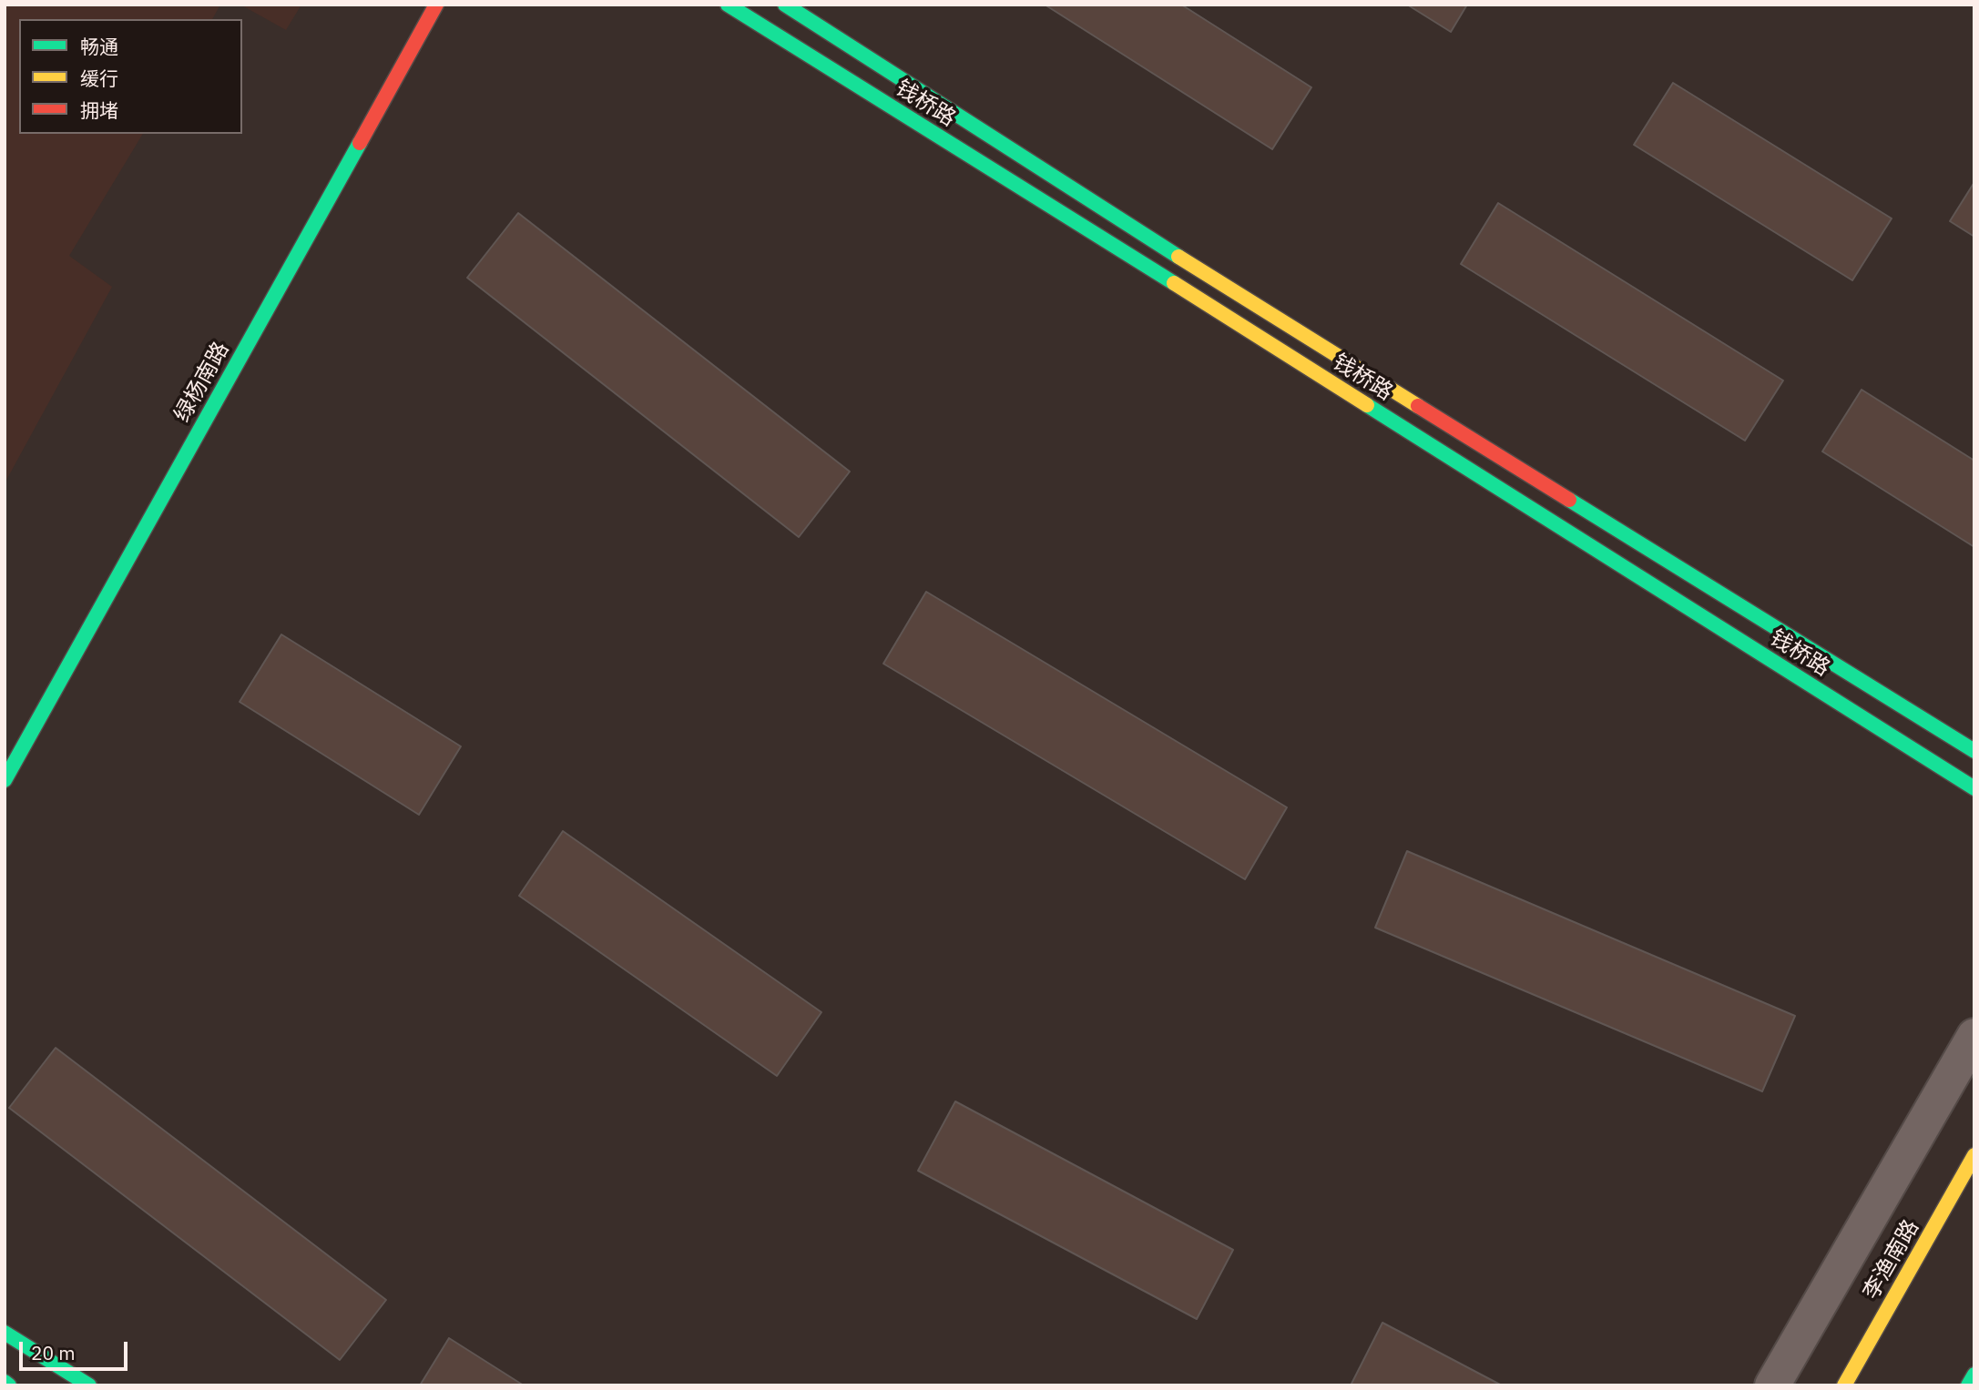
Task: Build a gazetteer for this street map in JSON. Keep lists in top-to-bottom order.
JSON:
{
  "streets": {
    "street": ["钱桥路", "绿杨南路", "李渔南路"]
  },
  "legend": ["畅通", "缓行", "拥堵"],
  "scale_bar": "20 m"
}
